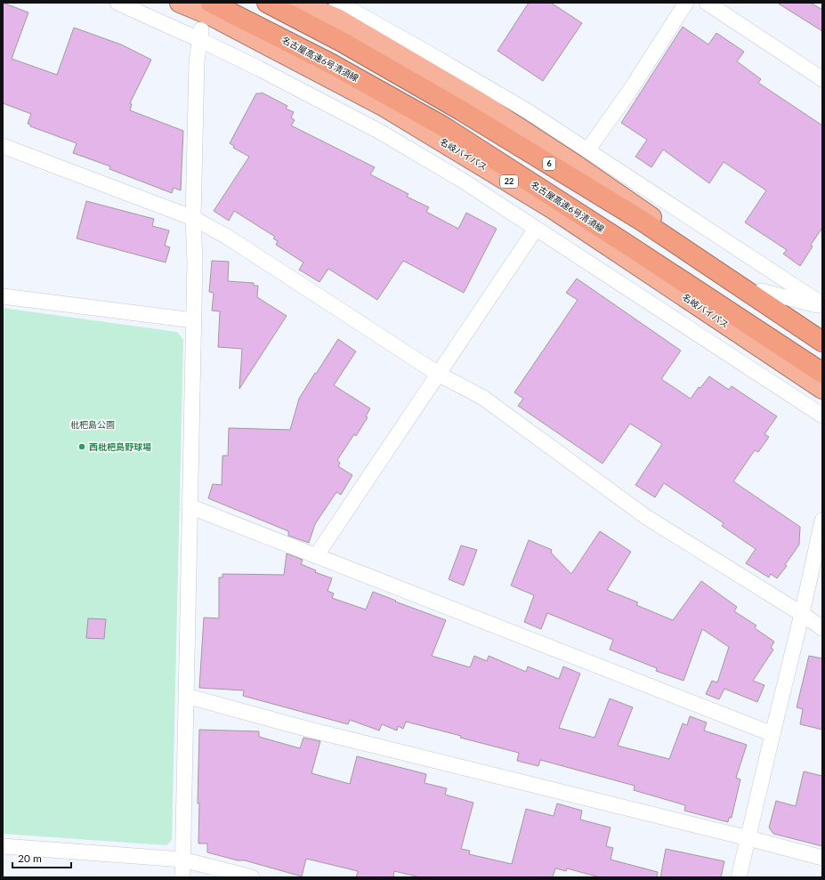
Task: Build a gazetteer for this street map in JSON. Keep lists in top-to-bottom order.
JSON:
{
  "streets": {
    "highway": [
      "名古屋高速6号清須線",
      "名岐バイパス",
      "6",
      "22"
    ]
  },
  "parks": ["枇杷島公園"],
  "places": ["西枇杷島野球場"],
  "scale_bar": "20 m"
}
